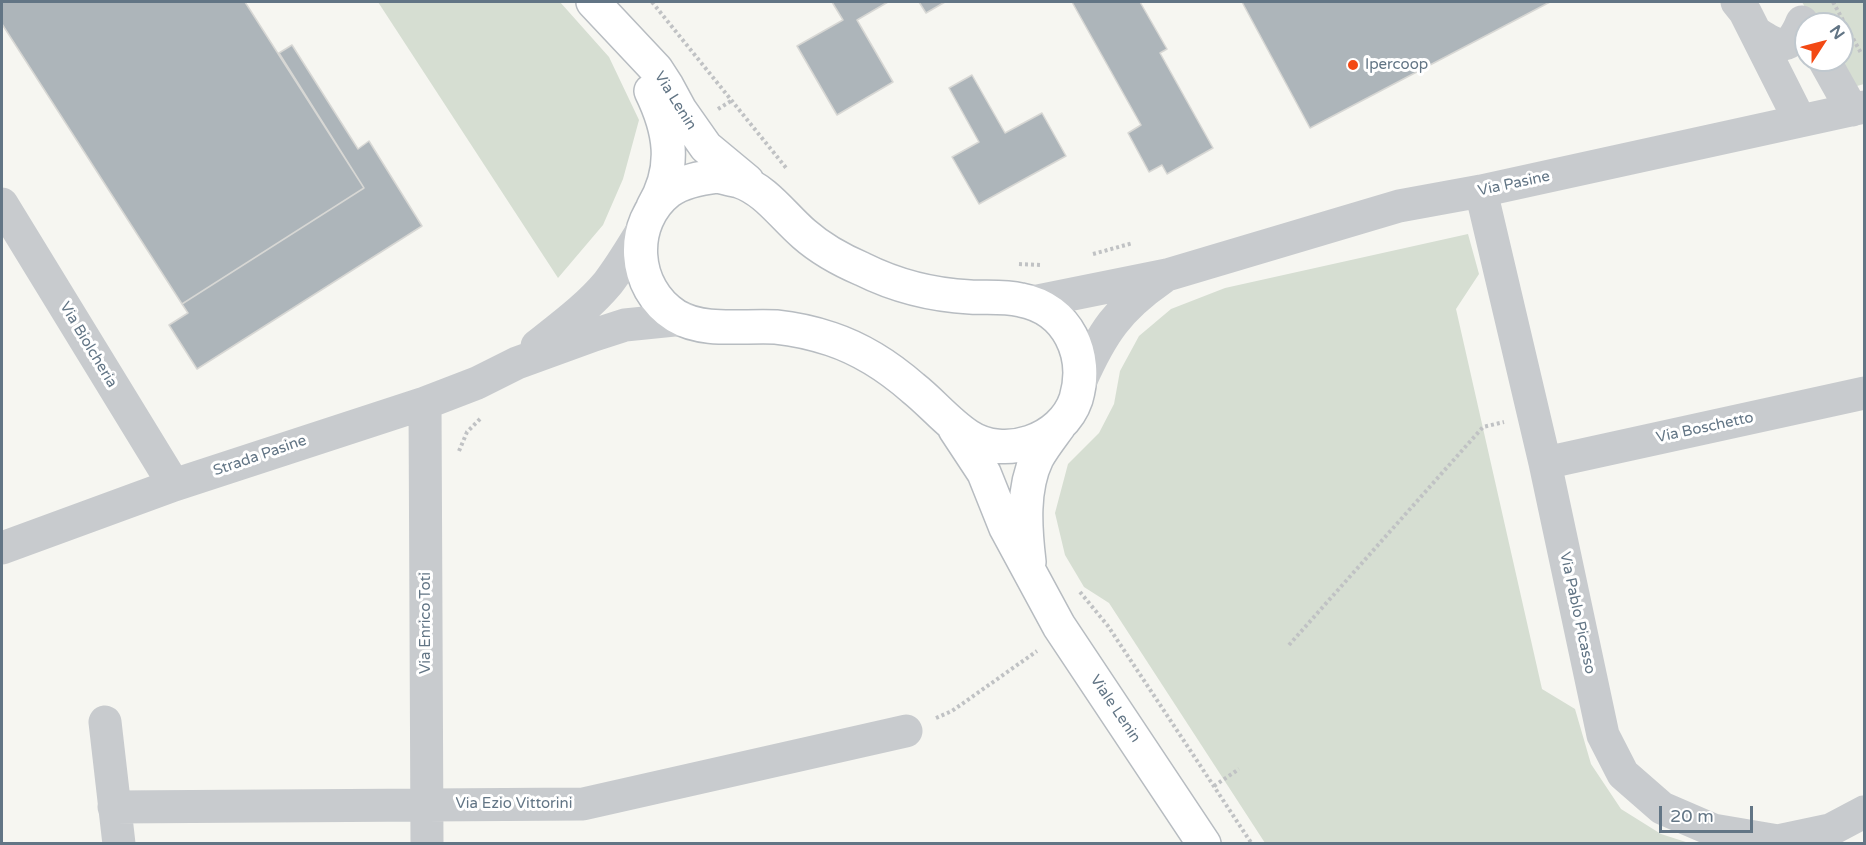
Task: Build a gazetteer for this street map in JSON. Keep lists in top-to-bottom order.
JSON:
{
  "streets": {
    "main road": ["Via Lenin", "Viale Lenin"],
    "street": [
      "Via Pasine",
      "Via Biolcheria",
      "Via Boschetto",
      "Strada Pasine",
      "Via Pablo Picasso",
      "Via Enrico Toti",
      "Via Ezio Vittorini"
    ]
  },
  "crossings": [
    ["Via Pasine", "Via Pablo Picasso"],
    ["Via Biolcheria", "Strada Pasine"],
    ["Via Boschetto", "Via Pablo Picasso"],
    ["Strada Pasine", "Via Enrico Toti"],
    ["Via Enrico Toti", "Via Ezio Vittorini"]
  ],
  "places": ["Ipercoop"],
  "scale_bar": "20 m",
  "north": "top right"
}
